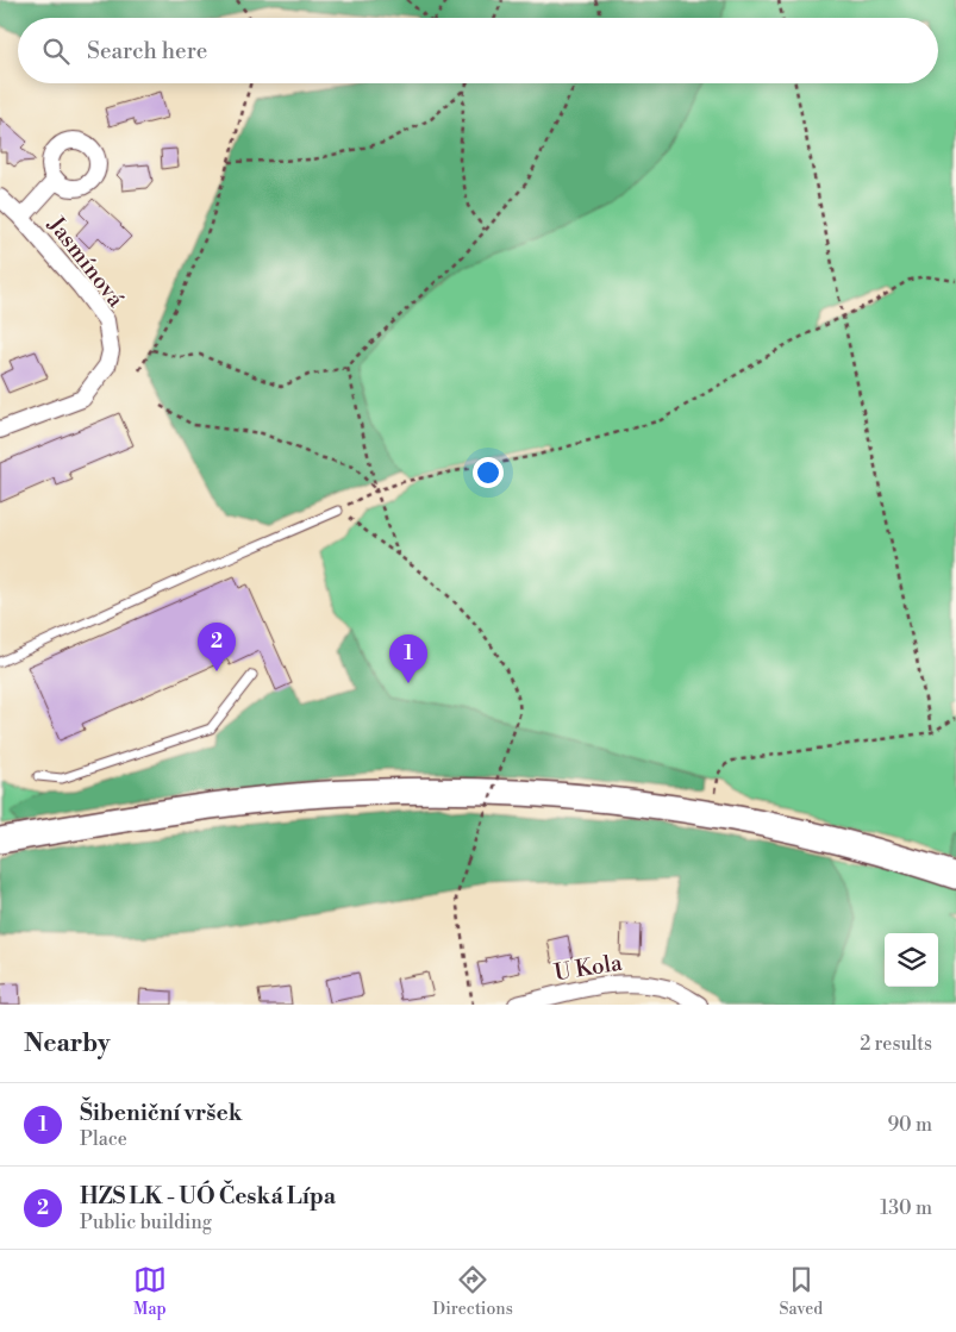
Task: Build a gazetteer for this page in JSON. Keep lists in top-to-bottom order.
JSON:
{
  "streets": {
    "street": ["Jasmínová", "U Kola"]
  },
  "page": {
    "search": "Search here",
    "pins": ["2", "1"],
    "heading": ["Nearby", "2 results"],
    "list": [
      {
        "mark": "1",
        "name": "Šibeniční vršek",
        "note": "Place",
        "value": "90 m"
      },
      {
        "mark": "2",
        "name": "HZS LK - UÓ Česká Lípa",
        "note": "Public building",
        "value": "130 m"
      }
    ],
    "nav": ["Map", "Directions", "Saved"]
  }
}
